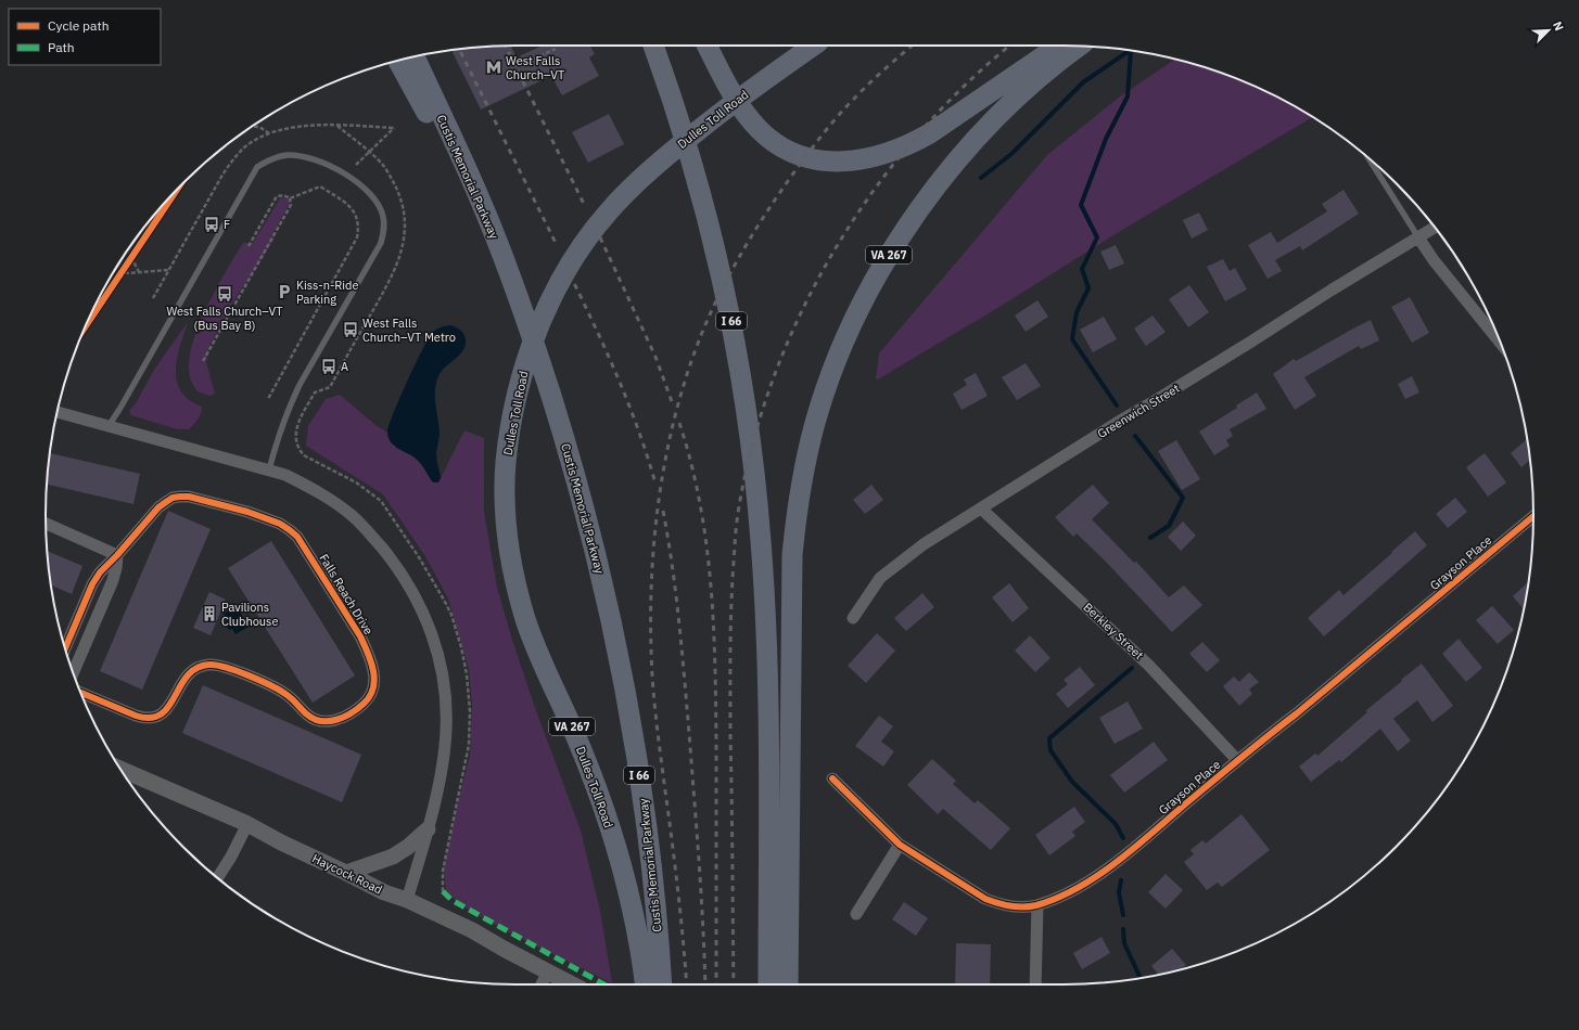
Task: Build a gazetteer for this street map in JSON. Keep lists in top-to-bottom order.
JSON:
{
  "streets": {
    "highway": [
      "Dulles Toll Road",
      "Custis Memorial Parkway",
      "VA 267",
      "I 66"
    ],
    "main road": ["Haycock Road"],
    "street": [
      "Greenwich Street",
      "Grayson Place",
      "Falls Reach Drive",
      "Berkley Street"
    ]
  },
  "crossings": [
    ["Greenwich Street", "Berkley Street"],
    ["Grayson Place", "Berkley Street"]
  ],
  "places": {
    "metro station": ["West Falls Church–VT"],
    "bus stop": [
      "F",
      "West Falls Church–VT (Bus Bay B)",
      "West Falls Church–VT Metro",
      "A"
    ],
    "parking": ["Kiss-n-Ride Parking"],
    "building": ["Pavilions Clubhouse"]
  },
  "legend": ["Cycle path", "Path"],
  "north": "top right"
}
